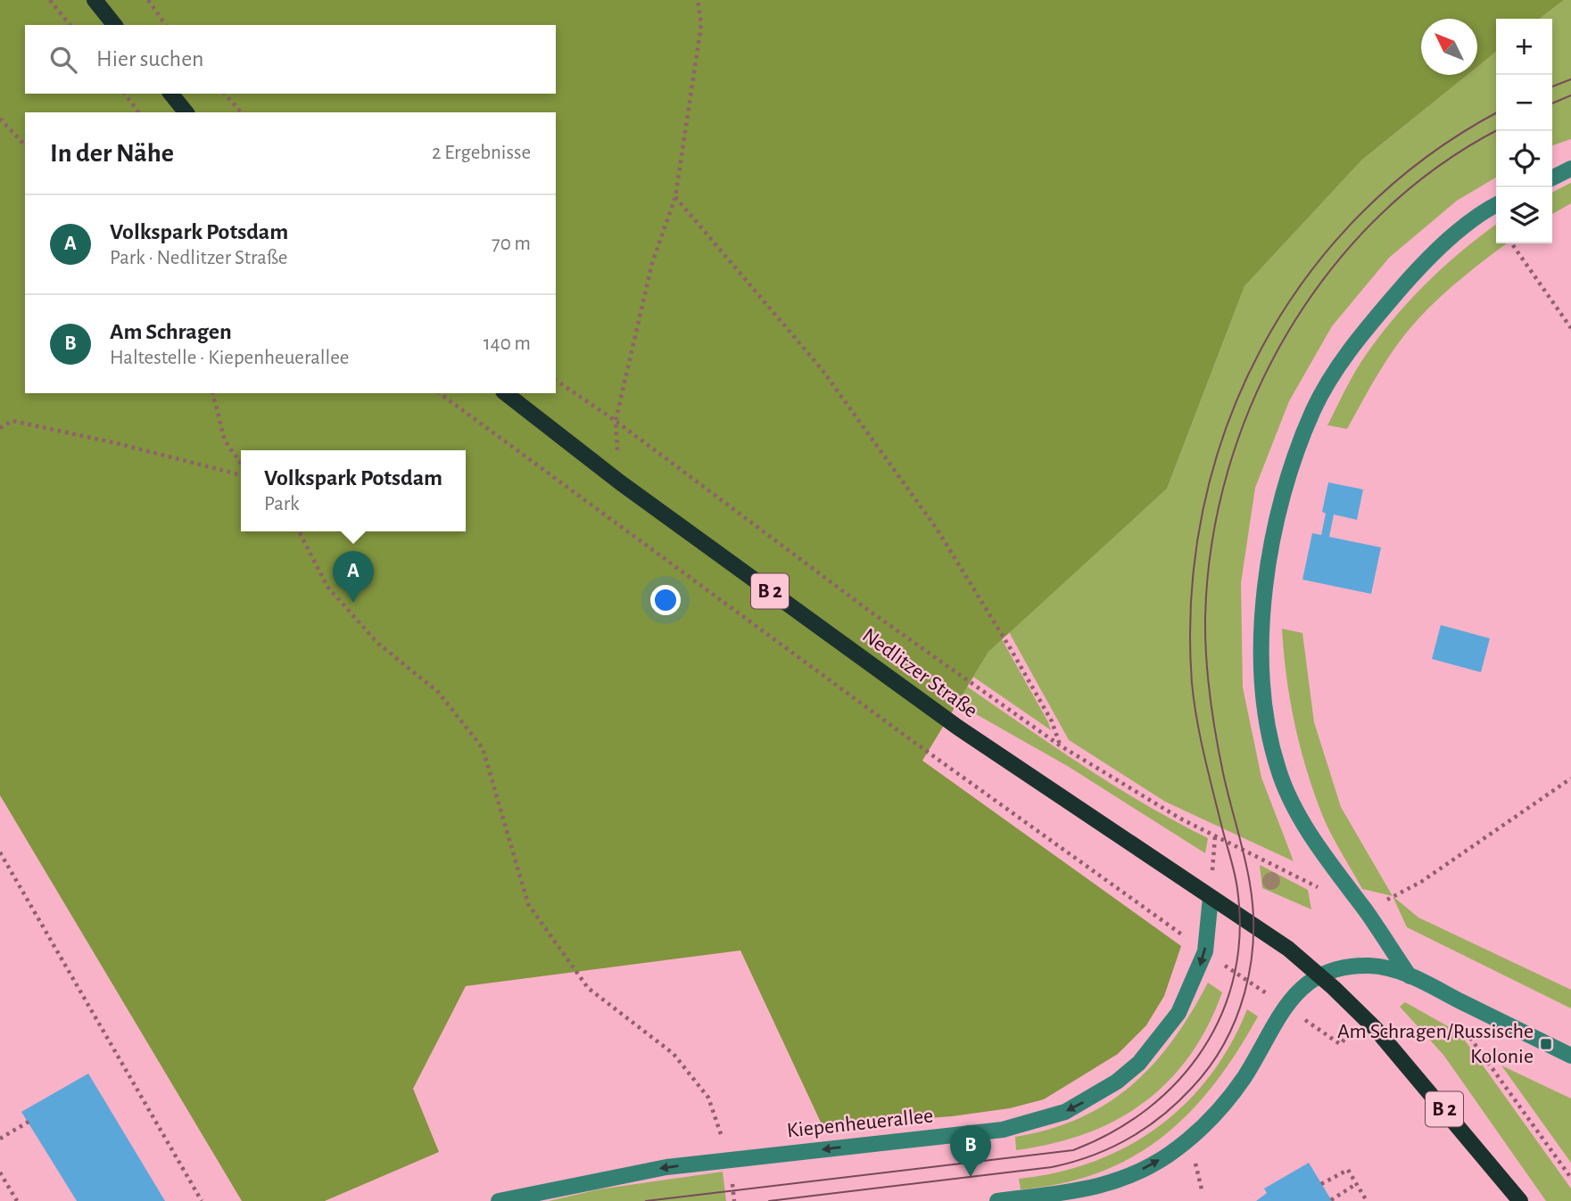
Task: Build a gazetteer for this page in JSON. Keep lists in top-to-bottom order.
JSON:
{
  "streets": {
    "main road": ["B 2", "Nedlitzer Straße"],
    "street": ["Kiepenheuerallee"]
  },
  "crossings": [
    ["B 2", "Nedlitzer Straße"],
    ["Nedlitzer Straße", "Kiepenheuerallee"]
  ],
  "places": {
    "transit": ["Am Schragen/Russische Kolonie"]
  },
  "north": "top left",
  "page": {
    "map_buttons": ["+", "−"],
    "search": "Hier suchen",
    "heading": ["In der Nähe", "2 Ergebnisse"],
    "list": [
      {
        "mark": "A",
        "name": "Volkspark Potsdam",
        "note": "Park · Nedlitzer Straße",
        "value": "70 m"
      },
      {
        "mark": "B",
        "name": "Am Schragen",
        "note": "Haltestelle · Kiepenheuerallee",
        "value": "140 m"
      }
    ],
    "popup": ["Volkspark Potsdam", "Park"],
    "pins": ["A", "B"]
  }
}
